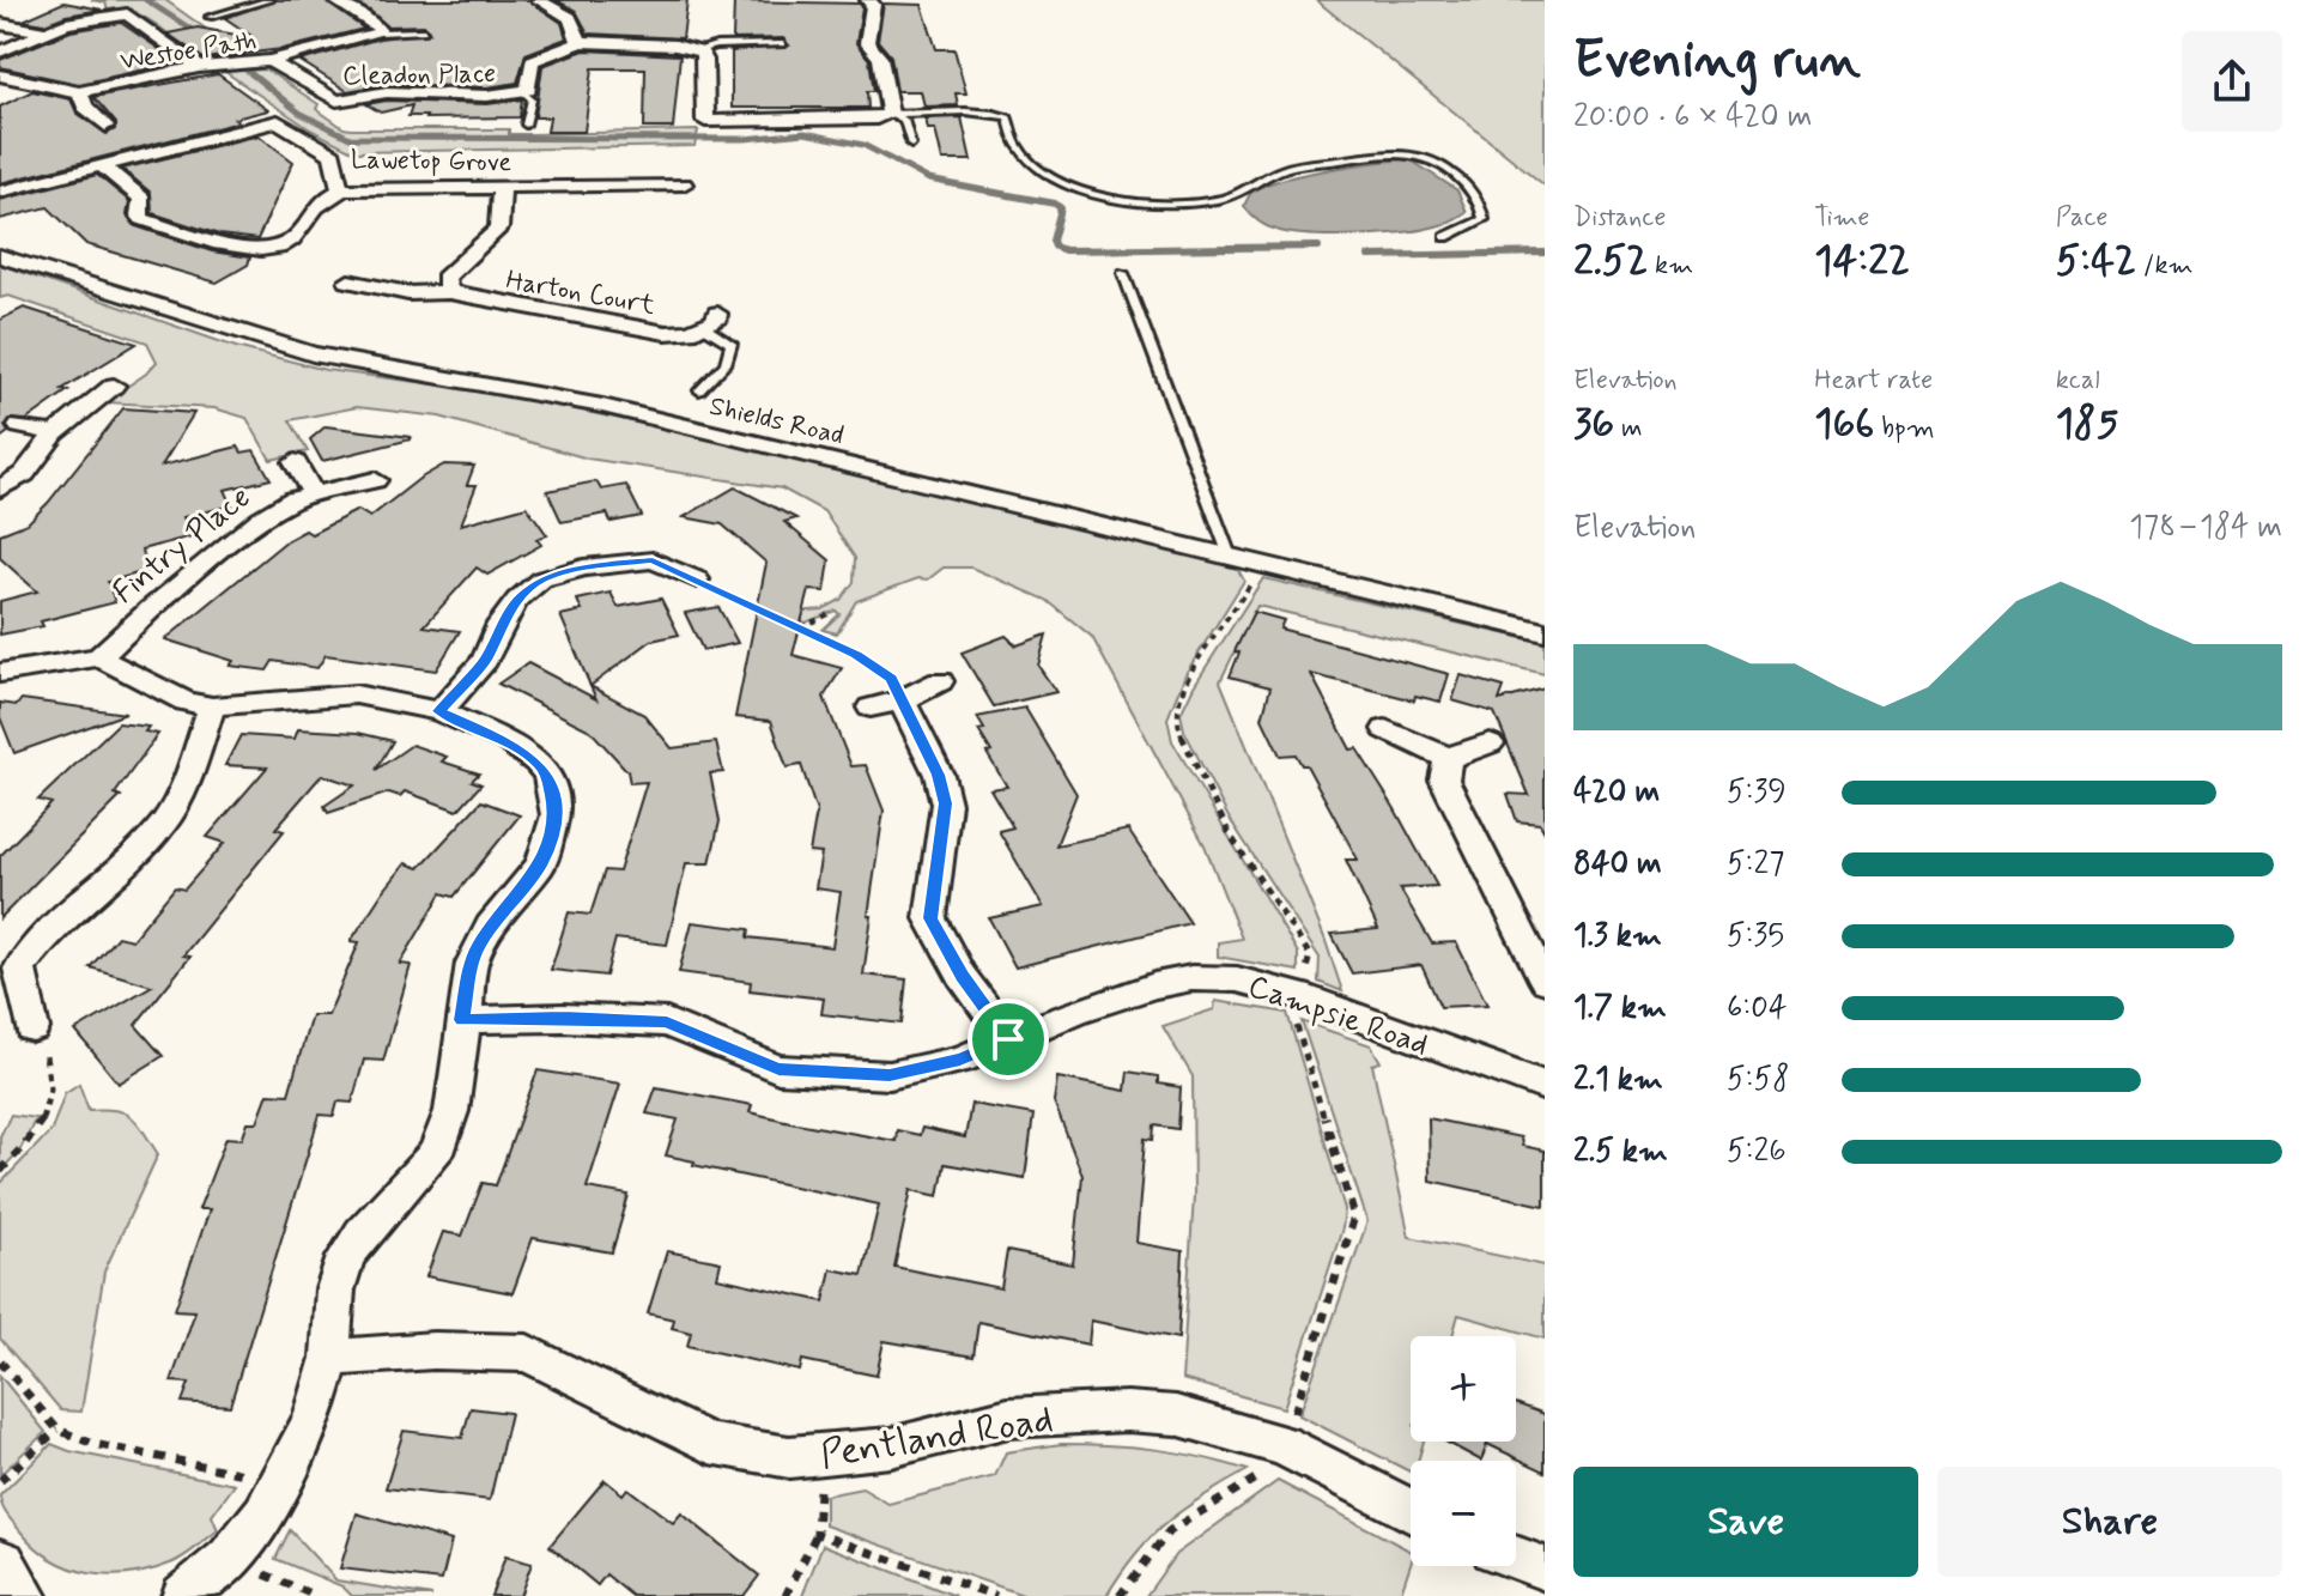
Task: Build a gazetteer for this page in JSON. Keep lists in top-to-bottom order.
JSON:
{
  "streets": {
    "street": [
      "Westoe Path",
      "Cleadon Place",
      "Lawetop Grove",
      "Harton Court",
      "Shields Road",
      "Fintry Place",
      "Campsie Road",
      "Pentland Road"
    ]
  },
  "crossings": [
    ["Westoe Path", "Cleadon Place"],
    ["Lawetop Grove", "Harton Court"]
  ],
  "page": {
    "heading": ["Evening run", "20:00 · 6 × 420 m"],
    "stats": [
      ["Distance", "2.52 km"],
      ["Time", "14:22"],
      ["Pace", "5:42 /km"],
      ["Elevation", "36 m"],
      ["Heart rate", "166 bpm"],
      ["kcal", "185"]
    ],
    "chart": ["Elevation", "178–184 m"],
    "list": [
      {
        "name": "420 m",
        "note": "5:39"
      },
      {
        "name": "840 m",
        "note": "5:27"
      },
      {
        "name": "1.3 km",
        "note": "5:35"
      },
      {
        "name": "1.7 km",
        "note": "6:04"
      },
      {
        "name": "2.1 km",
        "note": "5:58"
      },
      {
        "name": "2.5 km",
        "note": "5:26"
      }
    ],
    "map_buttons": ["+", "−"],
    "buttons": ["Save", "Share"]
  }
}
